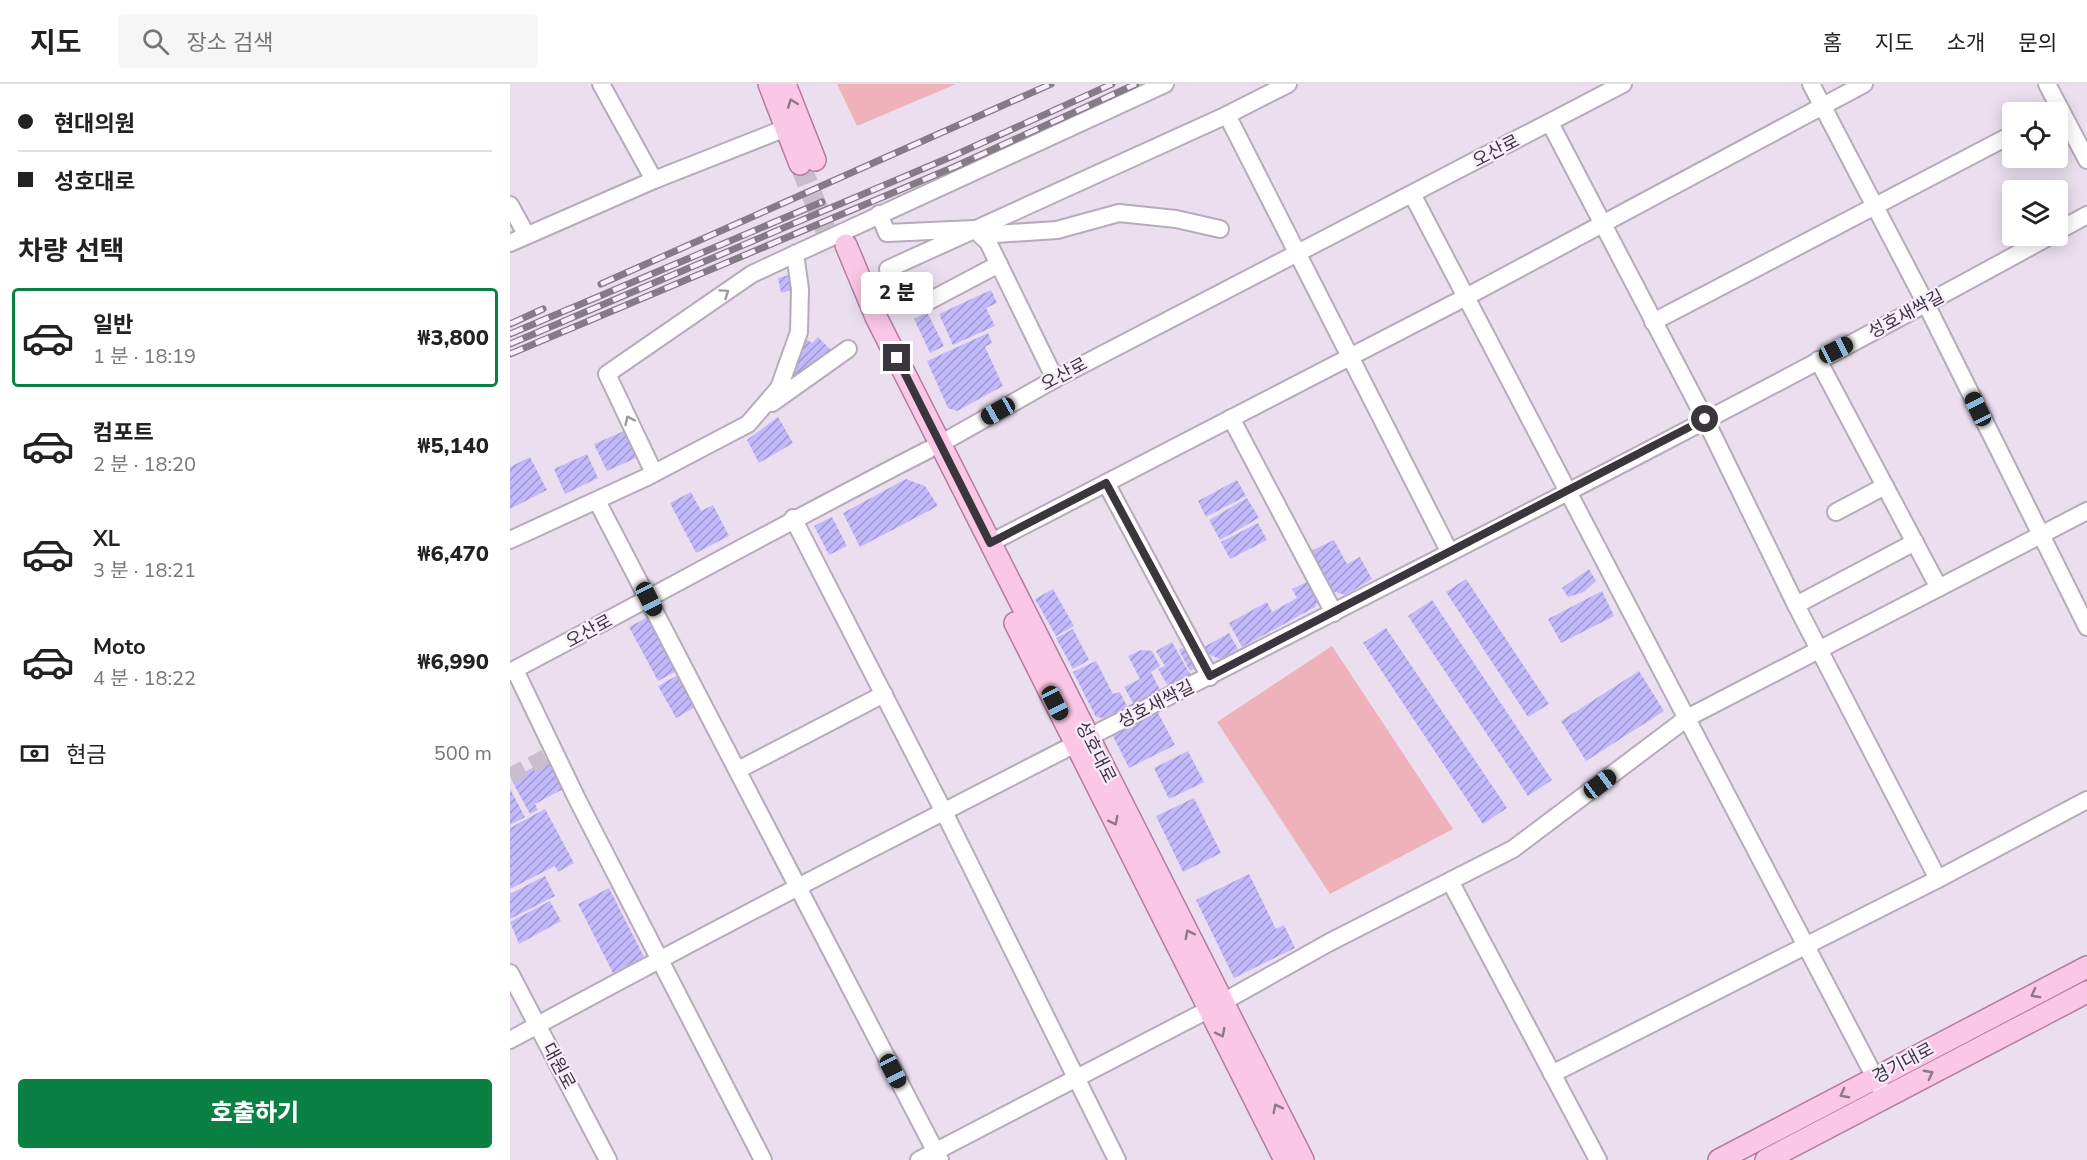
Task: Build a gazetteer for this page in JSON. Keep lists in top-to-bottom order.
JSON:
{
  "streets": {
    "main road": ["성호대로", "경기대로"],
    "street": ["오산로", "성호새싹길", "대원로"]
  },
  "crossings": [
    ["오산로", "성호대로"],
    ["성호새싹길", "성호대로"],
    ["성호새싹길", "대원로"]
  ],
  "page": {
    "header": "지도",
    "search": "장소 검색",
    "nav": [
      "홈",
      "지도",
      "소개",
      "문의"
    ],
    "banner": ["현대의원", "성호대로"],
    "heading": "차량 선택",
    "bubble": "2 분",
    "list": [
      {
        "name": "일반",
        "note": "1 분 · 18:19",
        "value": "₩3,800"
      },
      {
        "name": "컴포트",
        "note": "2 분 · 18:20",
        "value": "₩5,140"
      },
      {
        "name": "XL",
        "note": "3 분 · 18:21",
        "value": "₩6,470"
      },
      {
        "name": "Moto",
        "note": "4 분 · 18:22",
        "value": "₩6,990"
      }
    ],
    "pay": ["현금", "500 m"],
    "buttons": "호출하기"
  }
}
